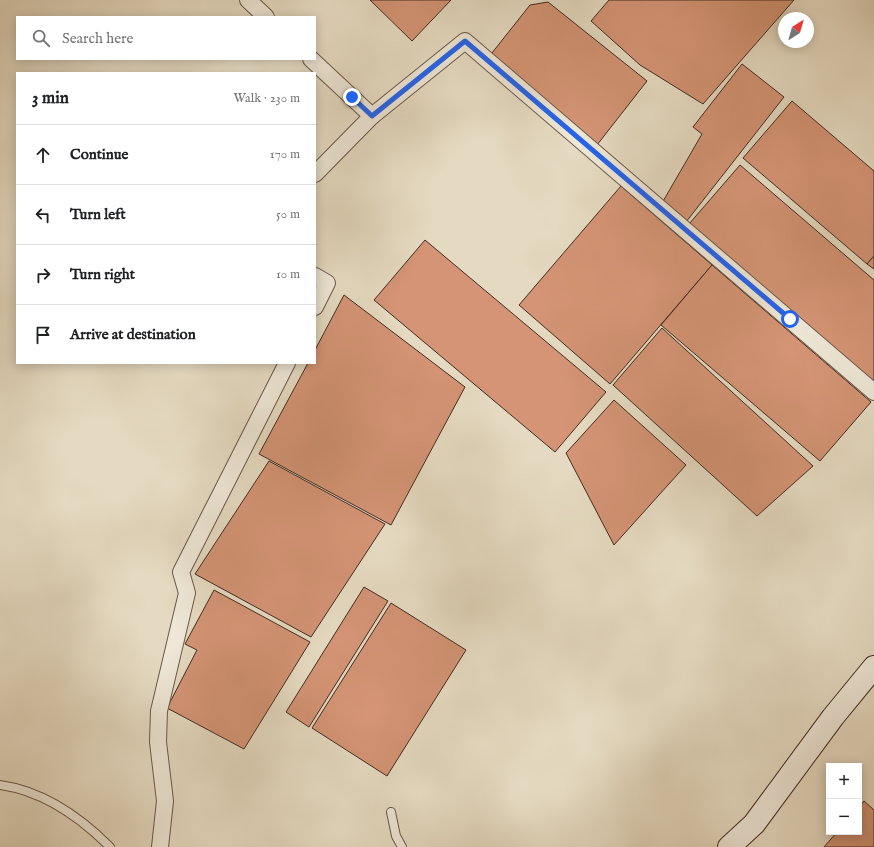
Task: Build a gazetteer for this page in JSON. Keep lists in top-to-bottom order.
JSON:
{
  "north": "top right",
  "page": {
    "search": "Search here",
    "heading": ["3 min", "Walk · 230 m"],
    "list": [
      ["Continue", "170 m"],
      ["Turn left", "50 m"],
      ["Turn right", "10 m"],
      "Arrive at destination"
    ],
    "map_buttons": ["+", "−"]
  }
}
